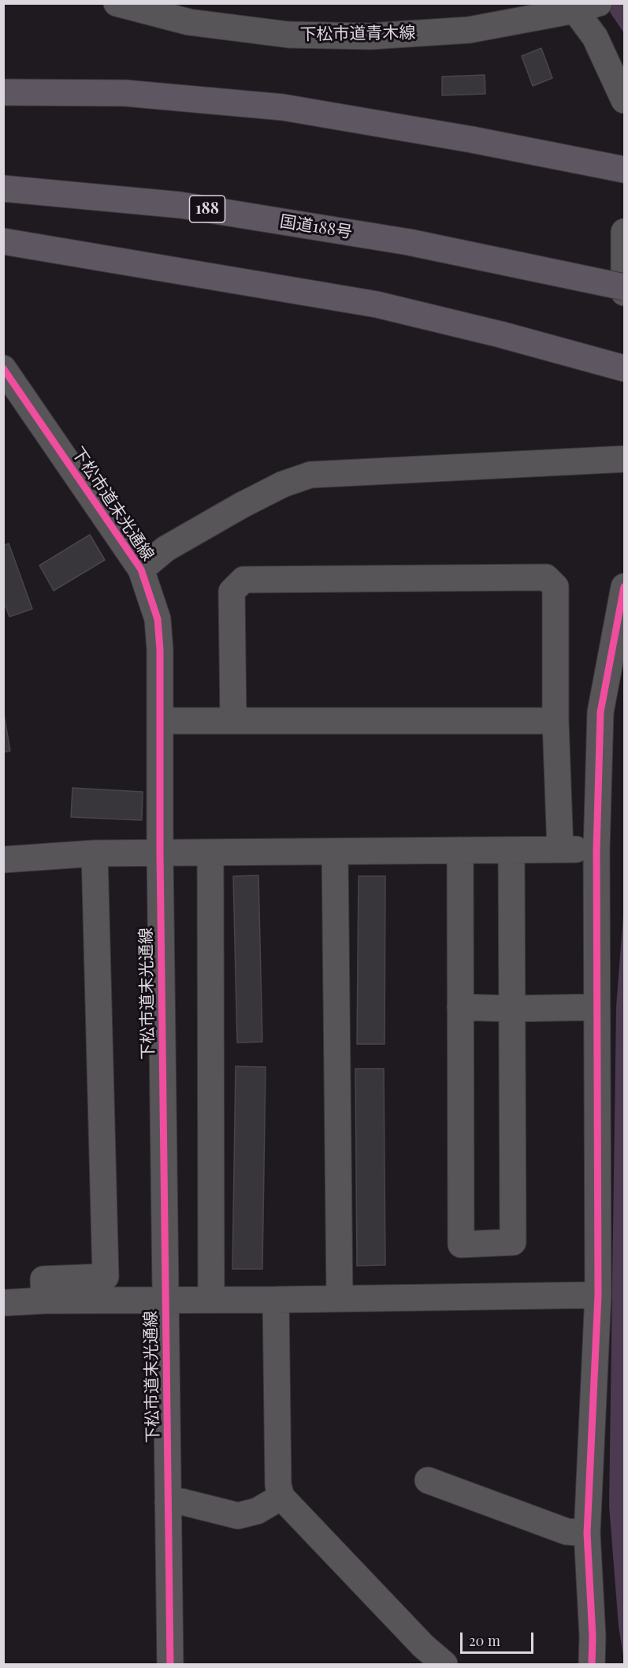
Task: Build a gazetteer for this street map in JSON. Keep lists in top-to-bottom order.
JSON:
{
  "streets": {
    "highway": ["188", "国道188号"],
    "street": ["下松市道青木線", "下松市道末光通線"]
  },
  "scale_bar": "20 m"
}
